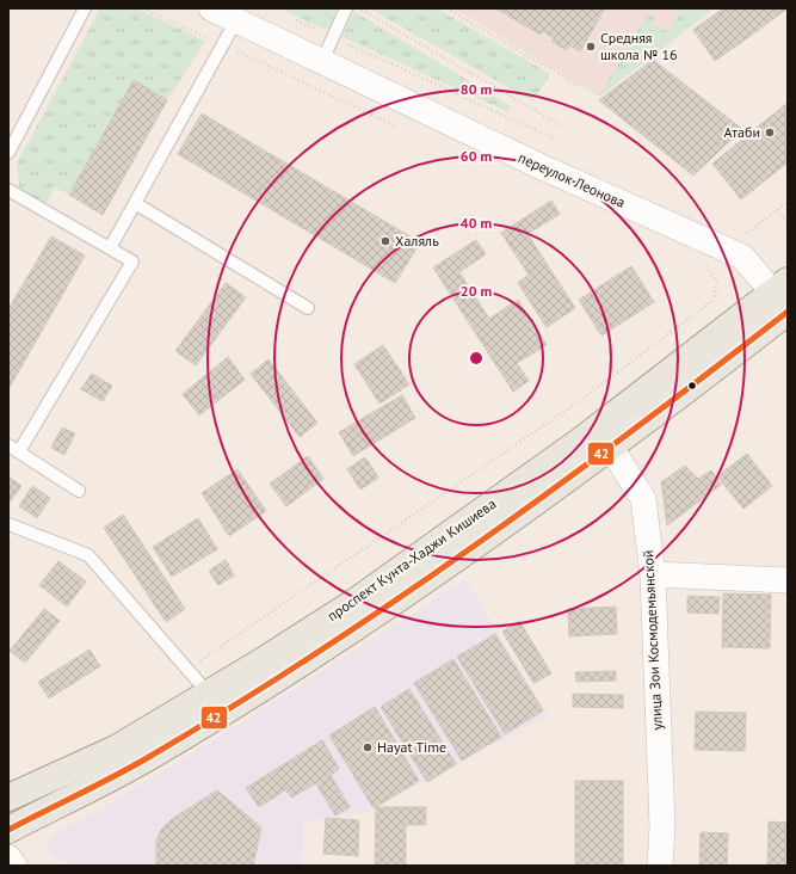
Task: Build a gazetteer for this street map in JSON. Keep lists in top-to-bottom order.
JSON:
{
  "streets": {
    "main road": ["проспект Кунта-Хаджи Кишиева"],
    "street": ["переулок Леонова", "улица Зои Космодемьянской"]
  },
  "crossings": [
    ["переулок Леонова", "проспект Кунта-Хаджи Кишиева"],
    ["проспект Кунта-Хаджи Кишиева", "улица Зои Космодемьянской"]
  ],
  "places": [
    "Средняя школа № 16",
    "Атаби",
    "Халяль",
    "Hayat Time"
  ],
  "lines": ["transit line 42"],
  "rings": [
    "80 m",
    "60 m",
    "40 m",
    "20 m"
  ]
}
